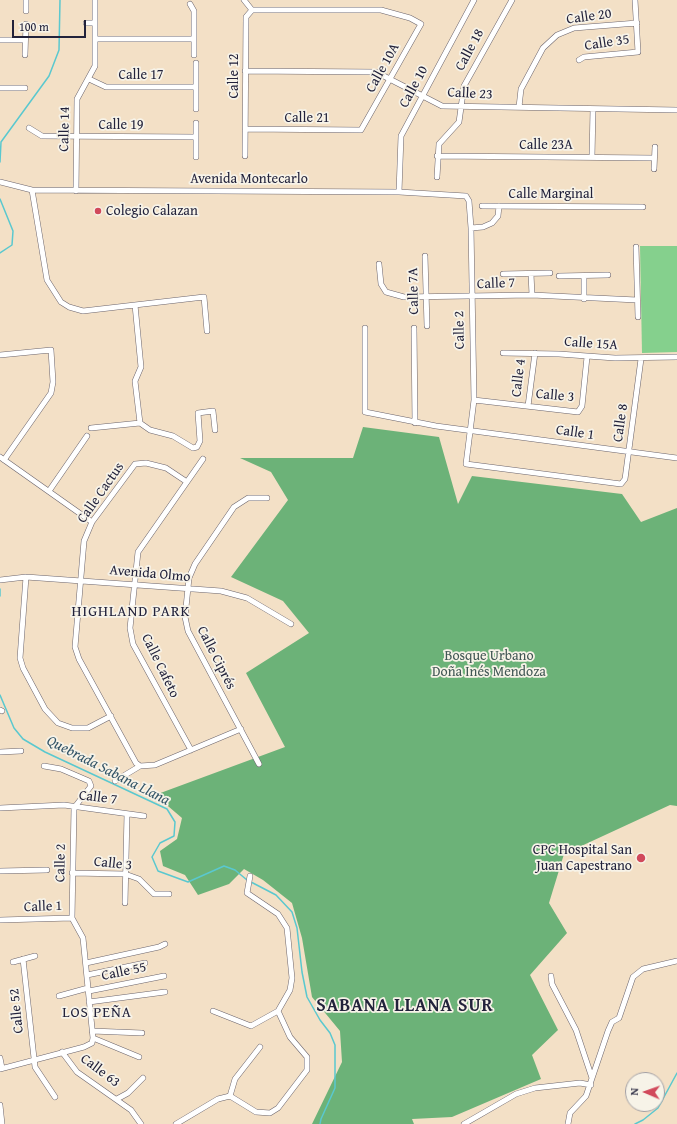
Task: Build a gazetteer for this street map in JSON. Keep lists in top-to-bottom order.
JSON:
{
  "streets": {
    "street": [
      "Calle 20",
      "Calle 35",
      "Calle 18",
      "Calle 10A",
      "Calle 17",
      "Calle 12",
      "Calle 10",
      "Calle 23",
      "Calle 21",
      "Calle 19",
      "Calle 14",
      "Calle 23A",
      "Avenida Montecarlo",
      "Calle Marginal",
      "Calle 7",
      "Calle 7A",
      "Calle 2",
      "Calle 15A",
      "Calle 4",
      "Calle 3",
      "Calle 8",
      "Calle 1",
      "Calle Cactus",
      "Avenida Olmo",
      "Calle Ciprés",
      "Calle Cafeto",
      "Calle 55",
      "Calle 52",
      "Calle 63"
    ]
  },
  "crossings": [
    ["Calle 20", "Calle 35"],
    ["Calle 20", "Calle 23"],
    ["Calle 18", "Calle 23"],
    ["Calle 18", "Calle 23A"],
    ["Calle 10A", "Calle 12"],
    ["Calle 10A", "Calle 23"],
    ["Calle 10A", "Calle 21"],
    ["Calle 17", "Calle 14"],
    ["Calle 12", "Calle 23"],
    ["Calle 12", "Calle 21"],
    ["Calle 10", "Calle 23"],
    ["Calle 10", "Avenida Montecarlo"],
    ["Calle 19", "Calle 14"],
    ["Calle 14", "Avenida Montecarlo"],
    ["Avenida Montecarlo", "Calle Marginal"],
    ["Avenida Montecarlo", "Calle 2"],
    ["Calle Marginal", "Calle 2"],
    ["Calle 7", "Calle 7A"],
    ["Calle 7", "Calle 2"],
    ["Calle 7", "Calle 3"],
    ["Calle 2", "Calle 3"],
    ["Calle 2", "Calle 8"],
    ["Calle 2", "Calle 1"],
    ["Calle 15A", "Calle 4"],
    ["Calle 15A", "Calle 3"],
    ["Calle 15A", "Calle 8"],
    ["Calle 4", "Calle 3"],
    ["Calle 8", "Calle 1"],
    ["Calle 1", "Calle 55"],
    ["Calle 1", "Calle 63"],
    ["Calle Cactus", "Avenida Olmo"],
    ["Calle Cactus", "Calle Cafeto"],
    ["Avenida Olmo", "Calle Ciprés"],
    ["Avenida Olmo", "Calle Cafeto"]
  ],
  "districts": ["HIGHLAND PARK", "SABANA LLANA SUR", "LOS PEÑA"],
  "water": ["Quebrada Sabana Llana"],
  "parks": ["Bosque Urbano Doña Inés Mendoza"],
  "places": ["Colegio Calazan", "CPC Hospital San Juan Capestrano"],
  "scale_bar": "100 m",
  "north": "left"
}
